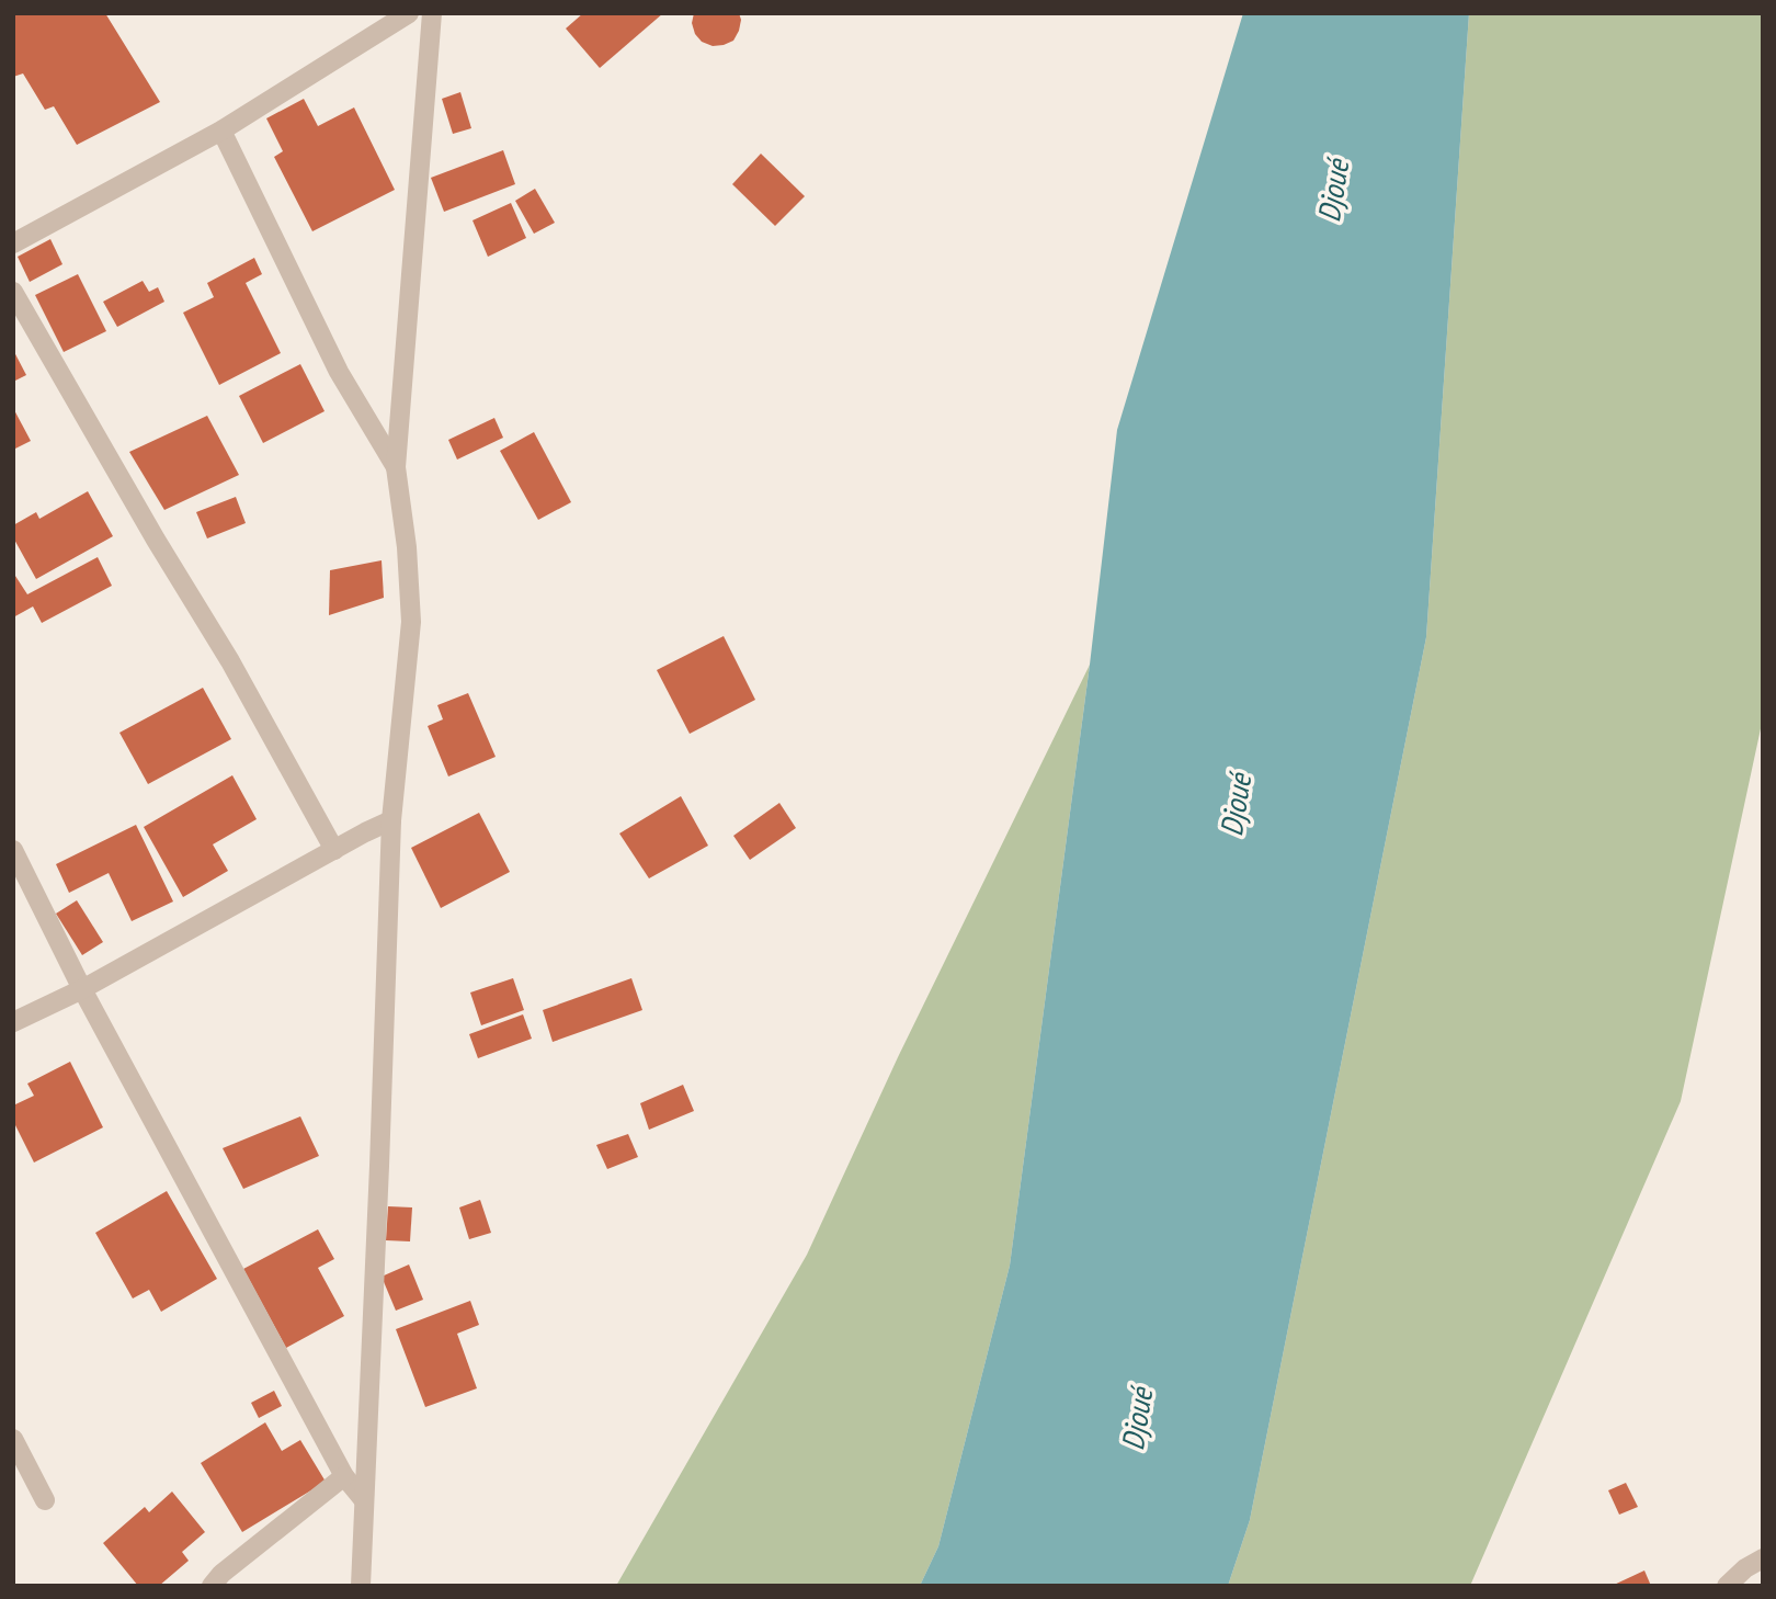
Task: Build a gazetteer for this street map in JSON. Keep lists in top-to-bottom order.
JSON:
{
  "water": ["Djoué"]
}
